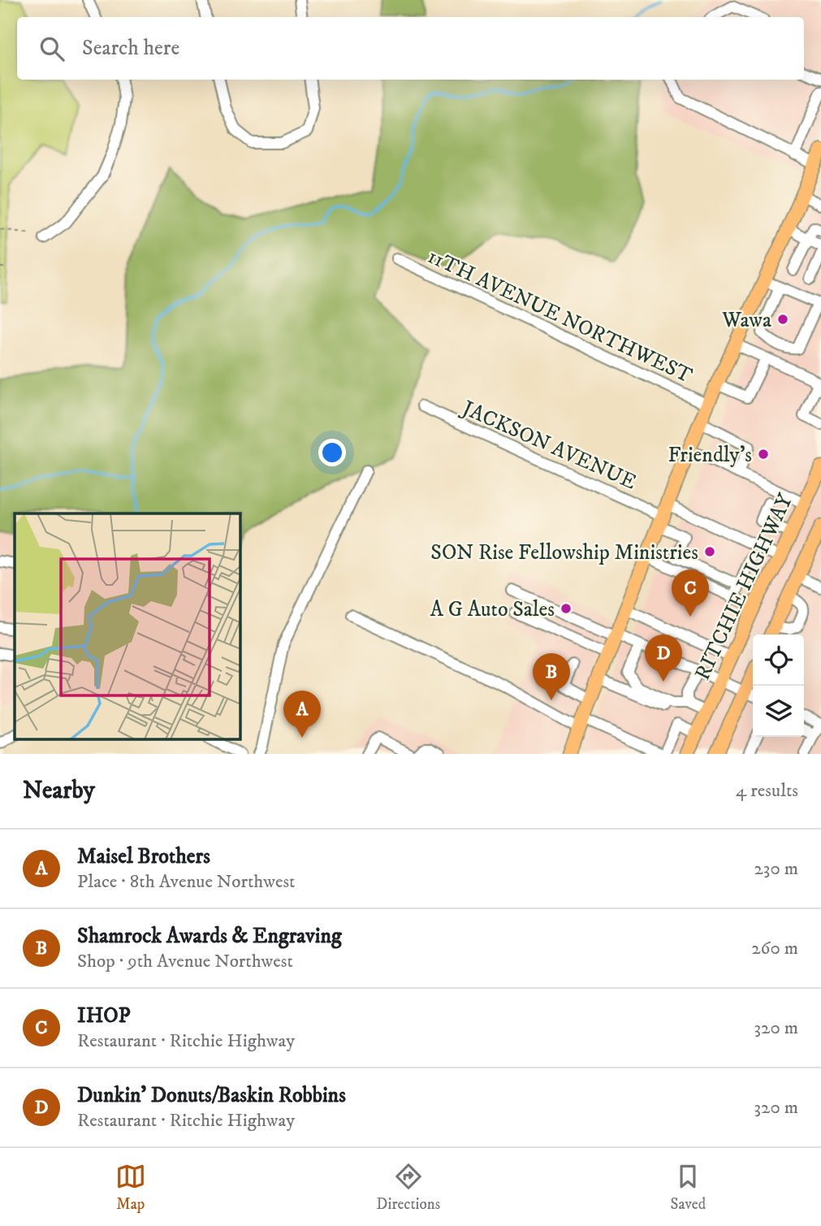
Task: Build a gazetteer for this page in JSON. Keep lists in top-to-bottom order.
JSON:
{
  "streets": {
    "main road": ["RITCHIE HIGHWAY"],
    "street": ["11TH AVENUE NORTHWEST", "JACKSON AVENUE"]
  },
  "places": [
    "Wawa",
    "Friendly's",
    "SON Rise Fellowship Ministries",
    "A G Auto Sales"
  ],
  "page": {
    "search": "Search here",
    "pins": [
      "C",
      "D",
      "B",
      "A"
    ],
    "heading": ["Nearby", "4 results"],
    "list": [
      {
        "mark": "A",
        "name": "Maisel Brothers",
        "note": "Place · 8th Avenue Northwest",
        "value": "230 m"
      },
      {
        "mark": "B",
        "name": "Shamrock Awards & Engraving",
        "note": "Shop · 9th Avenue Northwest",
        "value": "260 m"
      },
      {
        "mark": "C",
        "name": "IHOP",
        "note": "Restaurant · Ritchie Highway",
        "value": "320 m"
      },
      {
        "mark": "D",
        "name": "Dunkin' Donuts/Baskin Robbins",
        "note": "Restaurant · Ritchie Highway",
        "value": "320 m"
      }
    ],
    "nav": ["Map", "Directions", "Saved"]
  }
}
